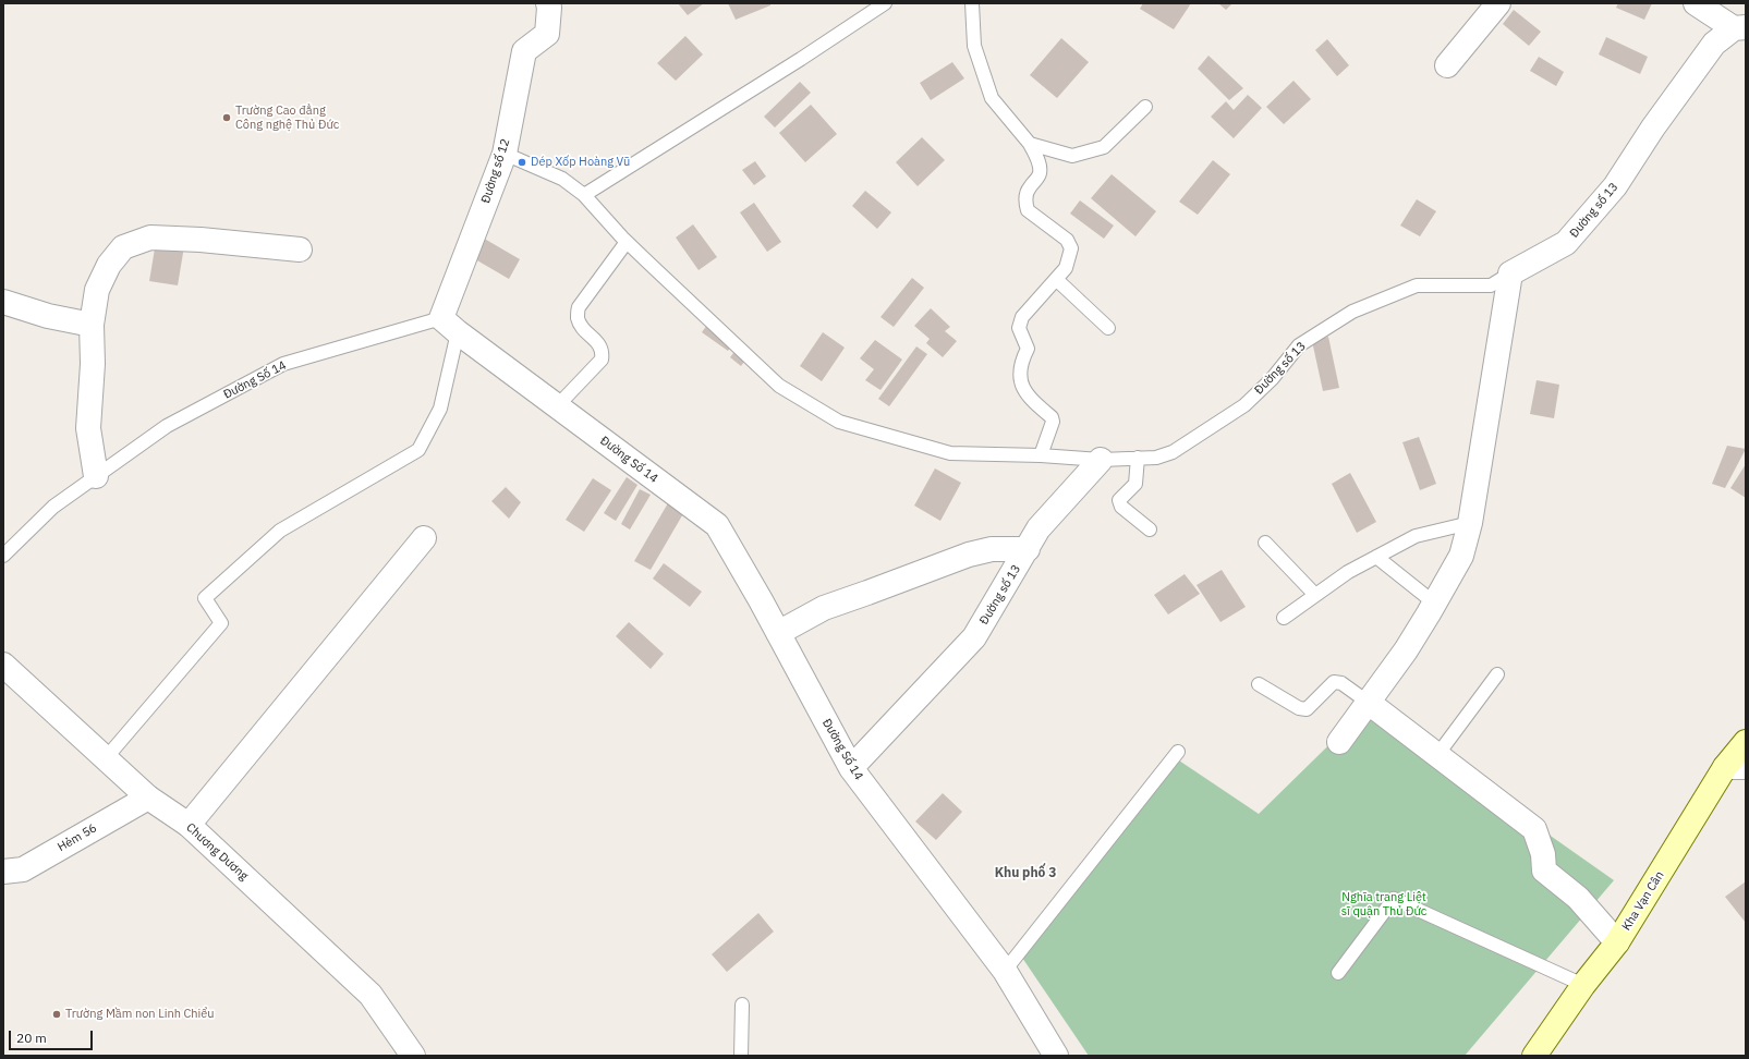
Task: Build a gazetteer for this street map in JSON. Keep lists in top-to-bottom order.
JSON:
{
  "streets": {
    "main road": ["Kha Vạn Cân"],
    "street": [
      "Đường số 12",
      "Đường số 13",
      "Đường Số 14",
      "Hẻm 56",
      "Chương Dương"
    ]
  },
  "crossings": [
    ["Đường số 12", "Đường Số 14"],
    ["Đường số 13", "Đường Số 14"],
    ["Hẻm 56", "Chương Dương"]
  ],
  "districts": ["Khu phố 3"],
  "parks": ["Nghĩa trang Liệt sĩ quận Thủ Đức"],
  "places": ["Trường Cao đẳng Công nghệ Thủ Đức", "Dép Xốp Hoàng Vũ", "Trường Mầm non Linh Chiểu"],
  "scale_bar": "20 m"
}
